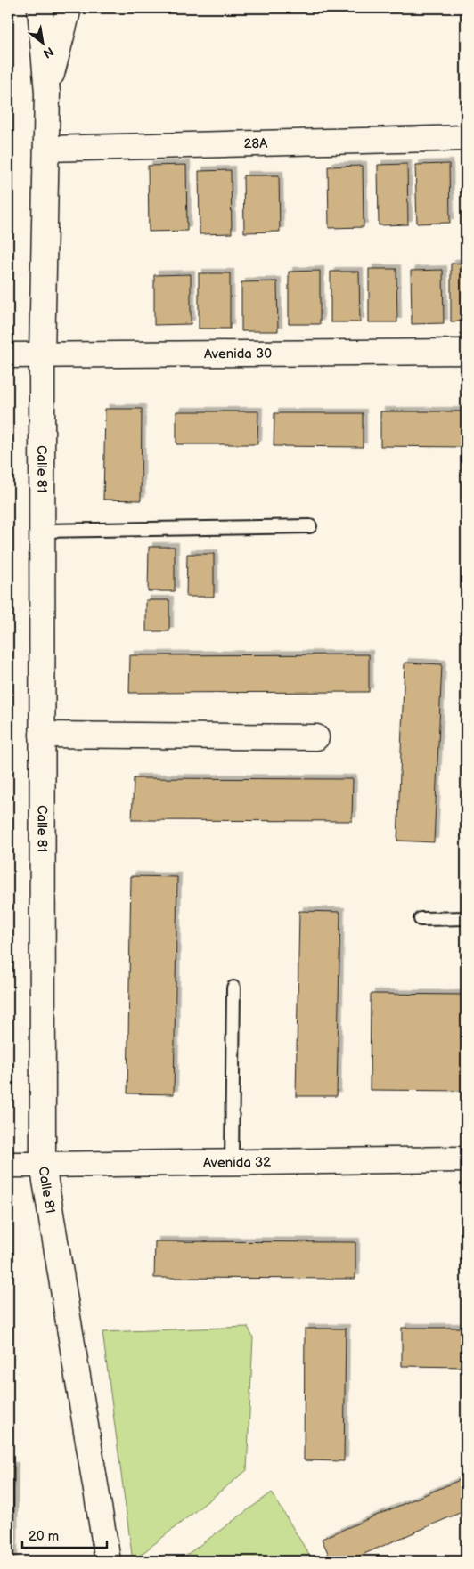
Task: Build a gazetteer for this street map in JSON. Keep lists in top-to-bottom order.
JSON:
{
  "streets": {
    "main road": [
      "28A",
      "Avenida 30",
      "Calle 81",
      "Avenida 32"
    ]
  },
  "crossings": [
    ["28A", "Calle 81"],
    ["Avenida 30", "Calle 81"],
    ["Calle 81", "Avenida 32"]
  ],
  "scale_bar": "20 m",
  "north": "bottom right"
}
